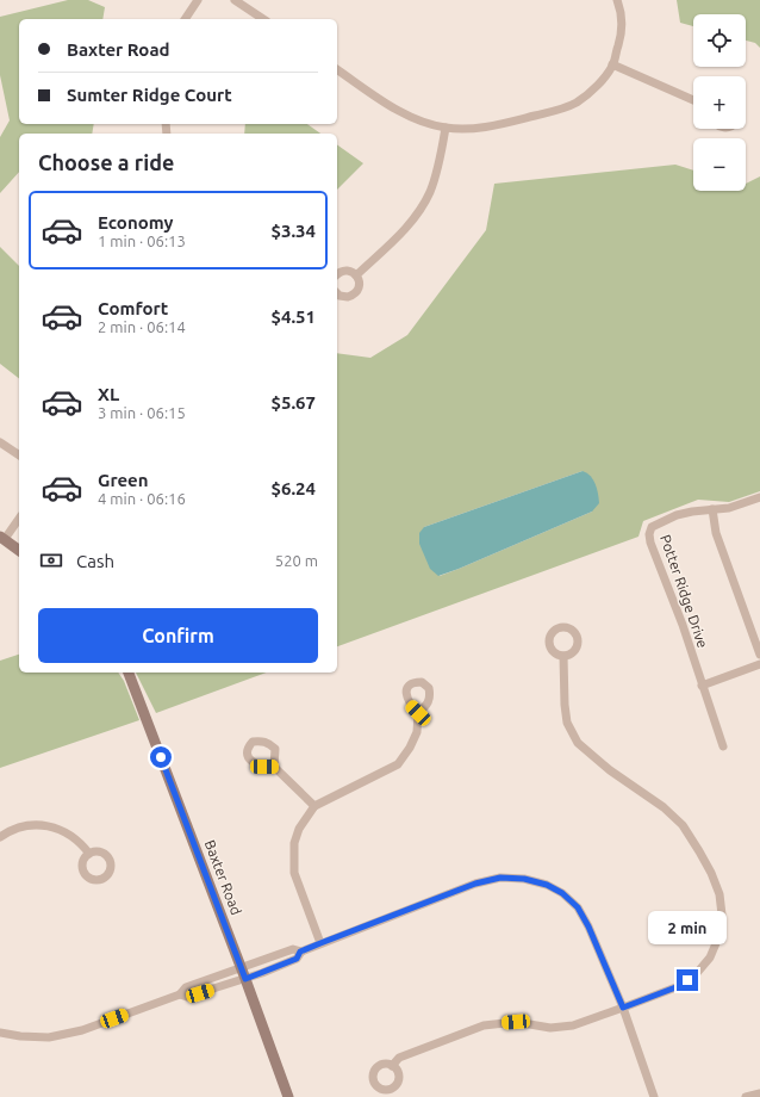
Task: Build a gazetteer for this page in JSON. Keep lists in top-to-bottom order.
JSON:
{
  "streets": {
    "main road": ["Baxter Road"],
    "street": ["Potter Ridge Drive"]
  },
  "page": {
    "map_buttons": ["+", "−"],
    "banner": ["Baxter Road", "Sumter Ridge Court"],
    "heading": "Choose a ride",
    "list": [
      {
        "name": "Economy",
        "note": "1 min · 06:13",
        "value": "$3.34"
      },
      {
        "name": "Comfort",
        "note": "2 min · 06:14",
        "value": "$4.51"
      },
      {
        "name": "XL",
        "note": "3 min · 06:15",
        "value": "$5.67"
      },
      {
        "name": "Green",
        "note": "4 min · 06:16",
        "value": "$6.24"
      }
    ],
    "pay": ["Cash", "520 m"],
    "buttons": "Confirm",
    "bubble": "2 min"
  }
}
